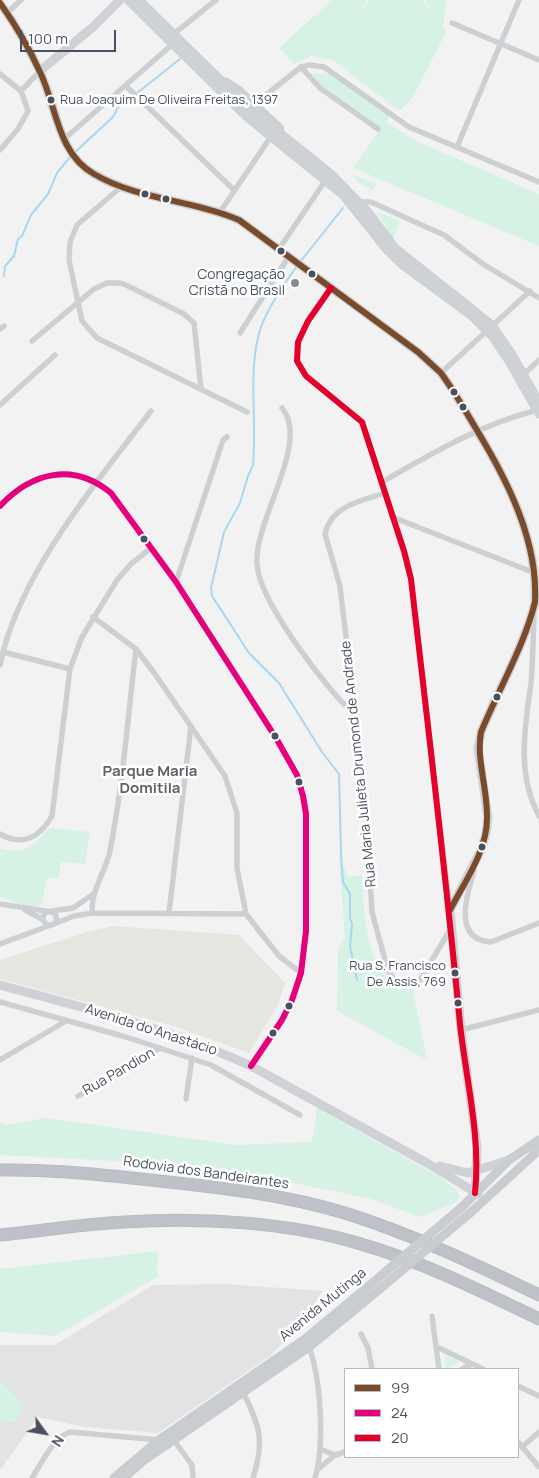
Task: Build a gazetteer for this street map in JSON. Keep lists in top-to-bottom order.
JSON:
{
  "streets": {
    "highway": ["Rodovia dos Bandeirantes"],
    "main road": ["Avenida Mutinga"],
    "street": ["Rua Maria Julieta Drumond de Andrade", "Avenida do Anastácio", "Rua Pandion"]
  },
  "crossings": [
    ["Avenida do Anastácio", "Rua Pandion"],
    ["Avenida do Anastácio", "Avenida Mutinga"]
  ],
  "districts": ["Parque Maria Domitila"],
  "places": ["Rua Joaquim De Oliveira Freitas, 1397", "Congregação Cristã no Brasil", "Rua S. Francisco De Assis, 769"],
  "lines": ["transit line 99", "transit line 20", "transit line 24"],
  "legend": ["99", "24", "20"],
  "scale_bar": "100 m",
  "north": "bottom right"
}
